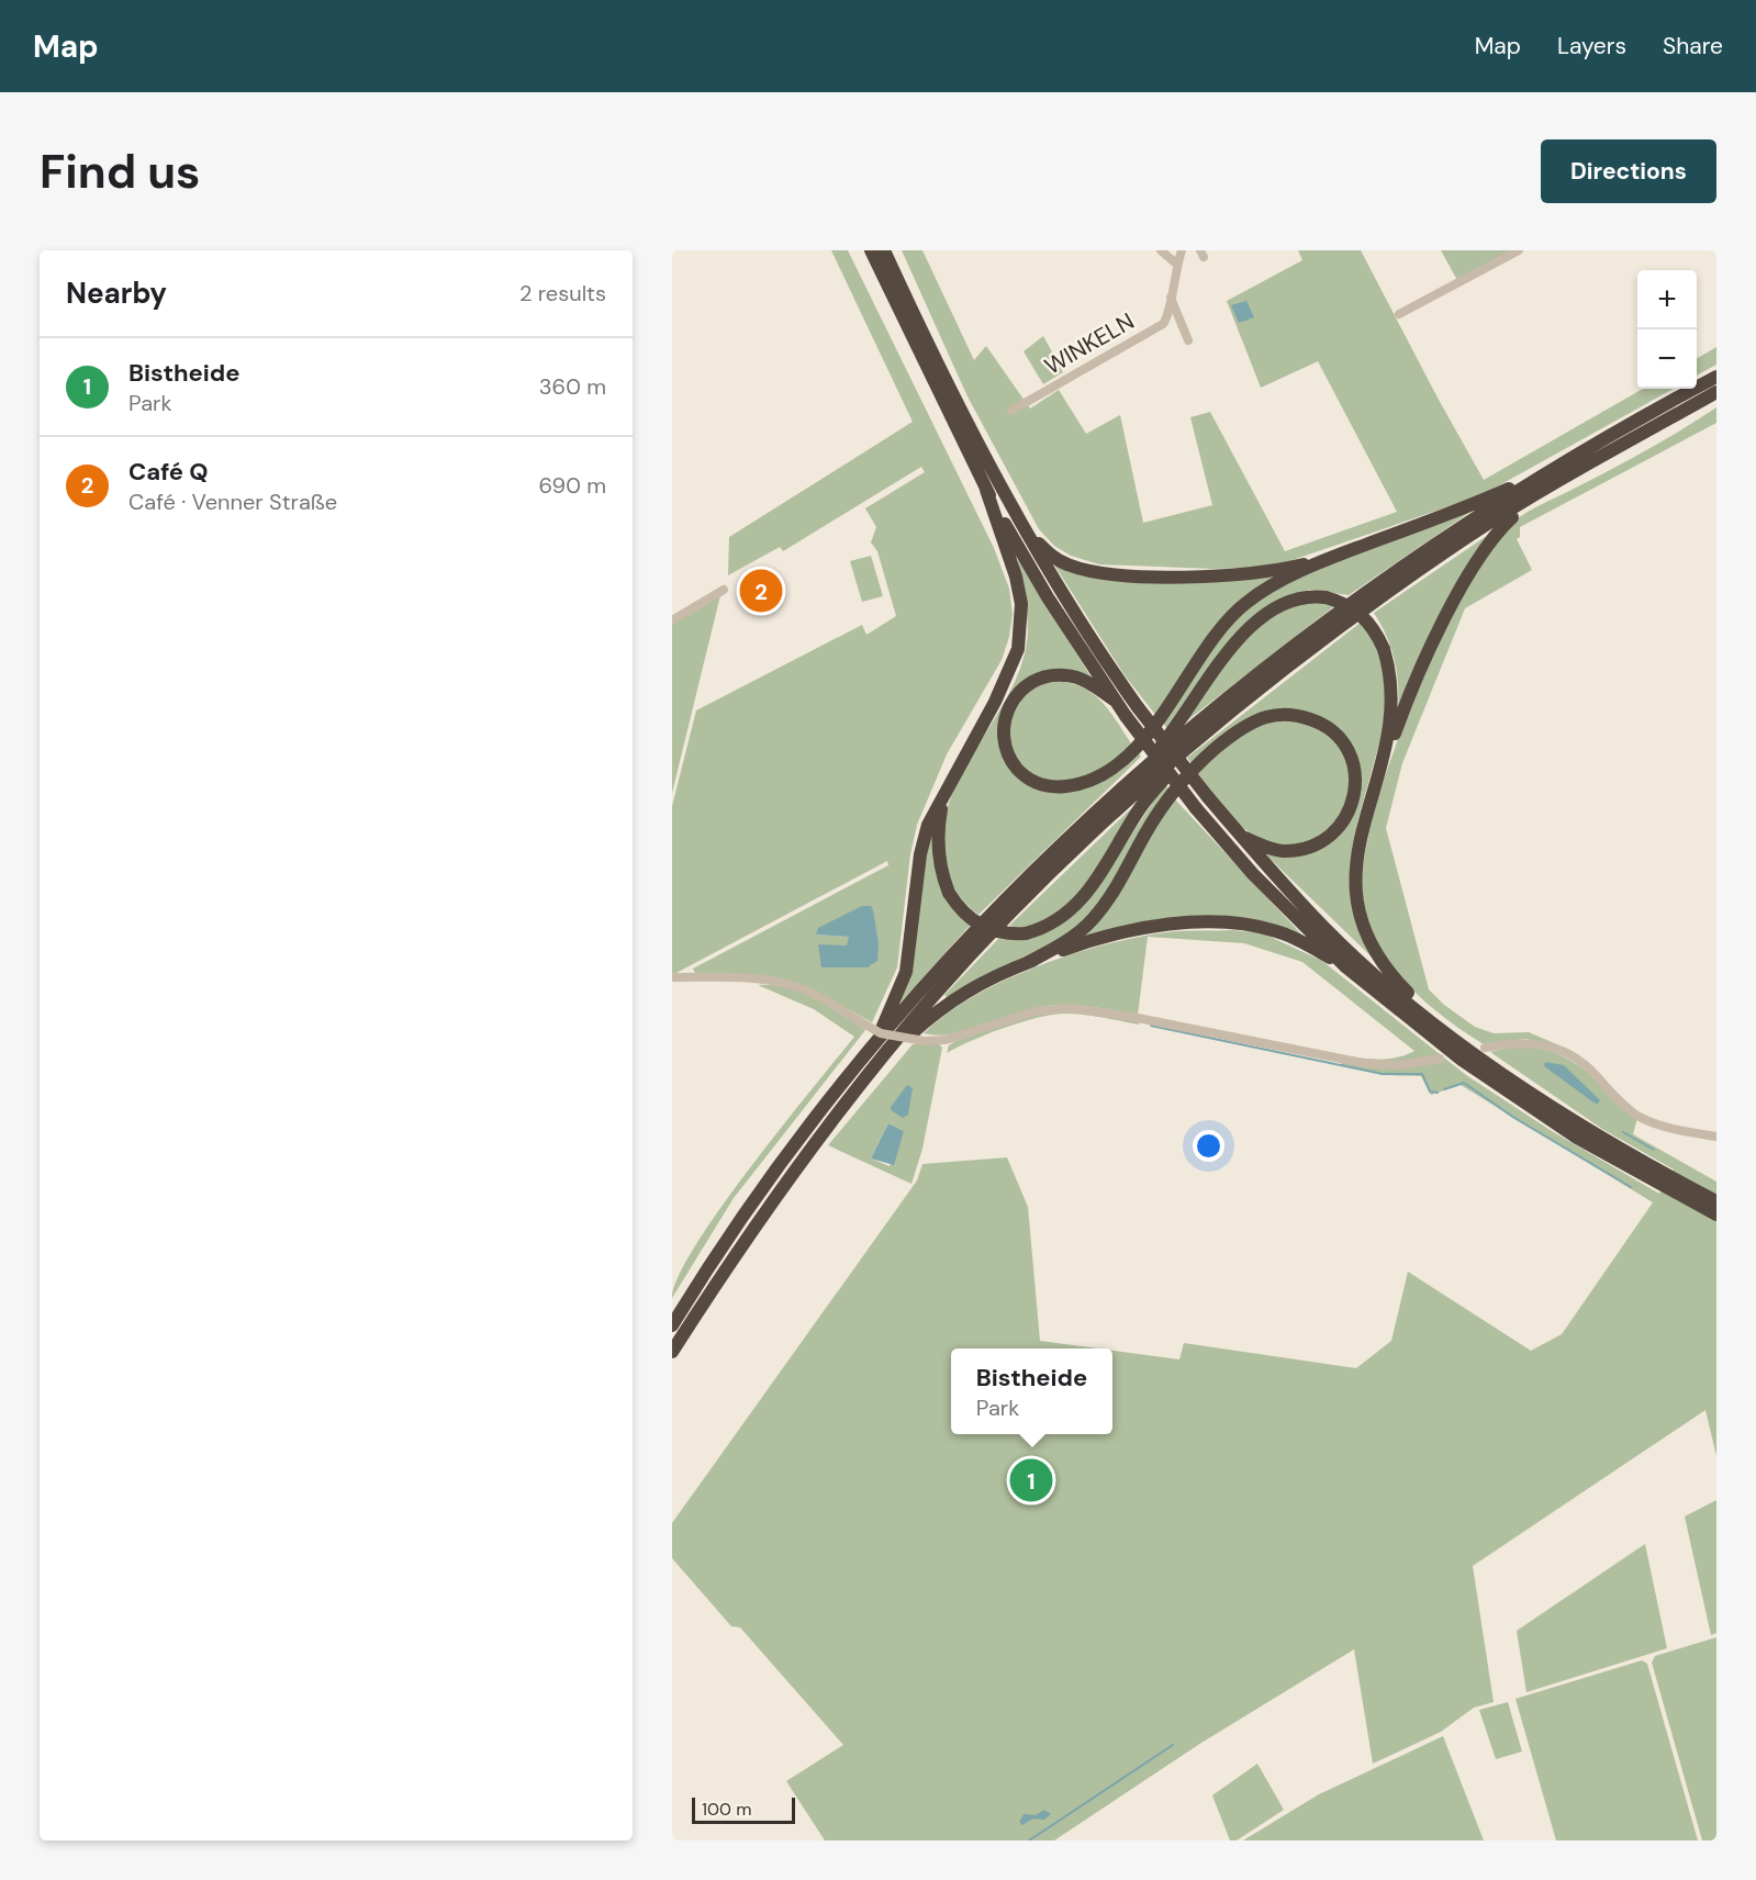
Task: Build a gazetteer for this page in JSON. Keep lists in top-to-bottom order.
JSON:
{
  "streets": {
    "street": ["WINKELN"]
  },
  "scale_bar": "100 m",
  "page": {
    "header": "Map",
    "nav": ["Map", "Layers", "Share"],
    "buttons": "Directions",
    "title": "Find us",
    "heading": ["Nearby", "2 results"],
    "map_buttons": ["+", "−"],
    "list": [
      {
        "mark": "1",
        "name": "Bistheide",
        "note": "Park",
        "value": "360 m"
      },
      {
        "mark": "2",
        "name": "Café Q",
        "note": "Café · Venner Straße",
        "value": "690 m"
      }
    ],
    "pins": ["2", "1"],
    "popup": ["Bistheide", "Park"],
    "scale": "100 m"
  }
}
